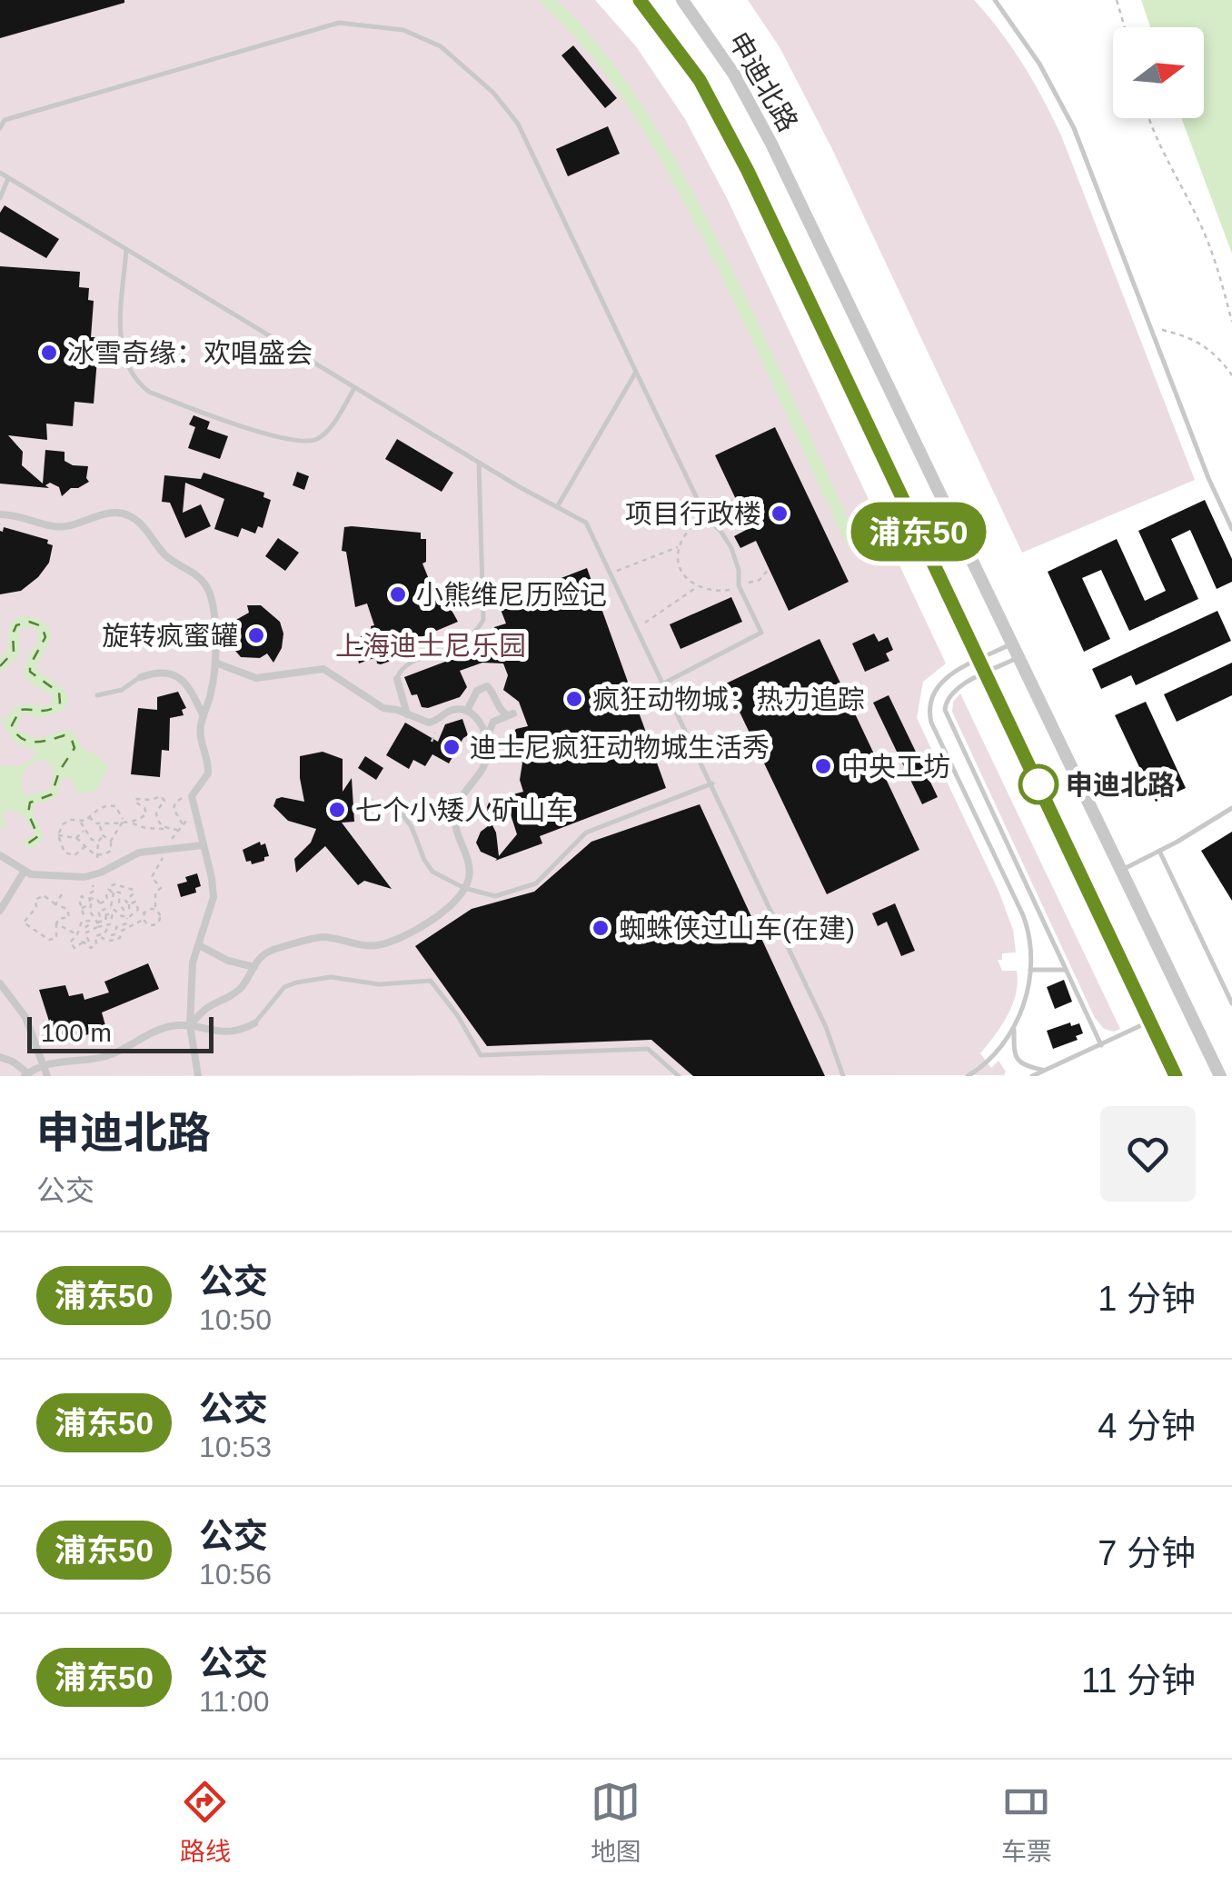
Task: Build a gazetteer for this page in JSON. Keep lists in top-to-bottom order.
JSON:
{
  "streets": {
    "street": ["申迪北路"]
  },
  "parks": ["上海迪士尼乐园"],
  "places": [
    "冰雪奇缘：欢唱盛会",
    "项目行政楼",
    "小熊维尼历险记",
    "旋转疯蜜罐",
    "疯狂动物城：热力追踪",
    "迪士尼疯狂动物城生活秀",
    "中央工坊",
    "申迪北路",
    "七个小矮人矿山车",
    "蜘蛛侠过山车(在建)"
  ],
  "lines": ["bus line 浦东50"],
  "scale_bar": "100 m",
  "north": "right",
  "page": {
    "on_map": "浦东50",
    "scale": "100 m",
    "heading": ["申迪北路", "公交"],
    "list": [
      {
        "mark": "浦东50",
        "name": "公交",
        "note": "10:50",
        "value": "1 分钟"
      },
      {
        "mark": "浦东50",
        "name": "公交",
        "note": "10:53",
        "value": "4 分钟"
      },
      {
        "mark": "浦东50",
        "name": "公交",
        "note": "10:56",
        "value": "7 分钟"
      },
      {
        "mark": "浦东50",
        "name": "公交",
        "note": "11:00",
        "value": "11 分钟"
      }
    ],
    "tabs": ["路线", "地图", "车票"]
  }
}
